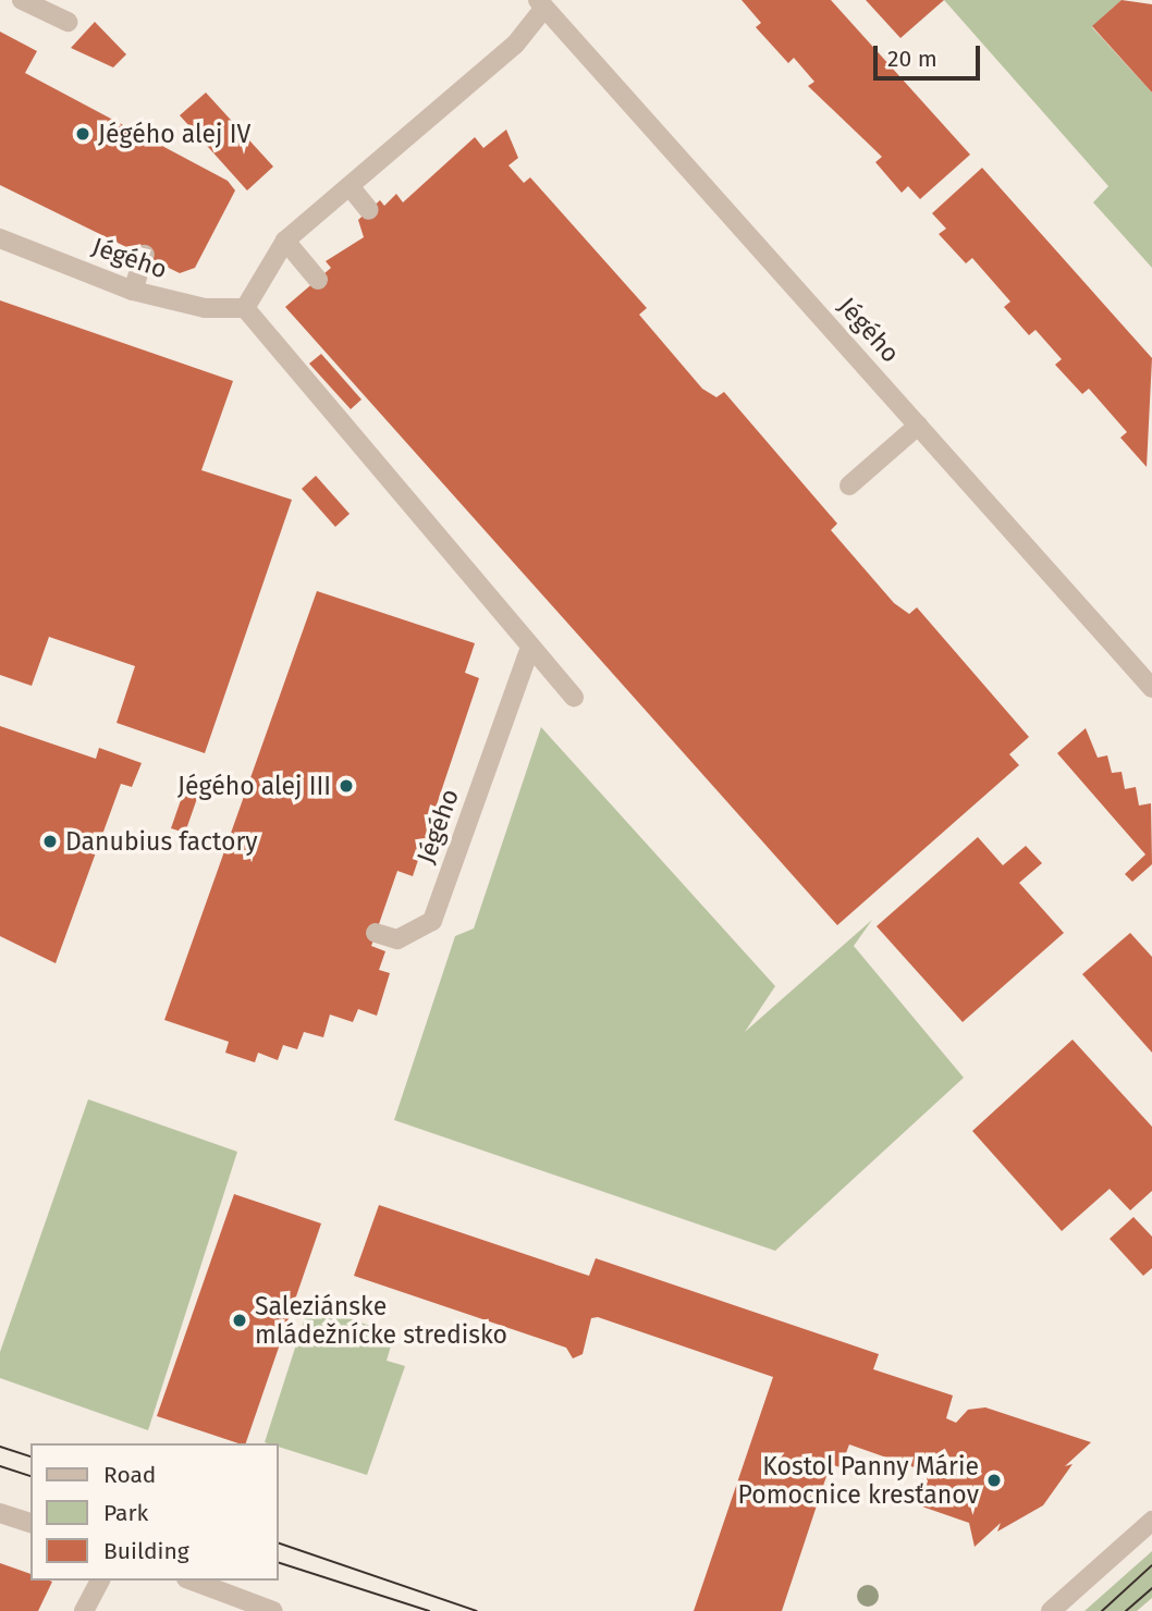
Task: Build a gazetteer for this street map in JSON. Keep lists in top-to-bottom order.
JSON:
{
  "streets": {
    "street": ["Jégého"]
  },
  "places": [
    "Jégého alej IV",
    "Jégého alej III",
    "Danubius factory",
    "Saleziánske mládežnícke stredisko",
    "Kostol Panny Márie Pomocnice kresťanov"
  ],
  "legend": ["Road", "Park", "Building"],
  "scale_bar": "20 m"
}
